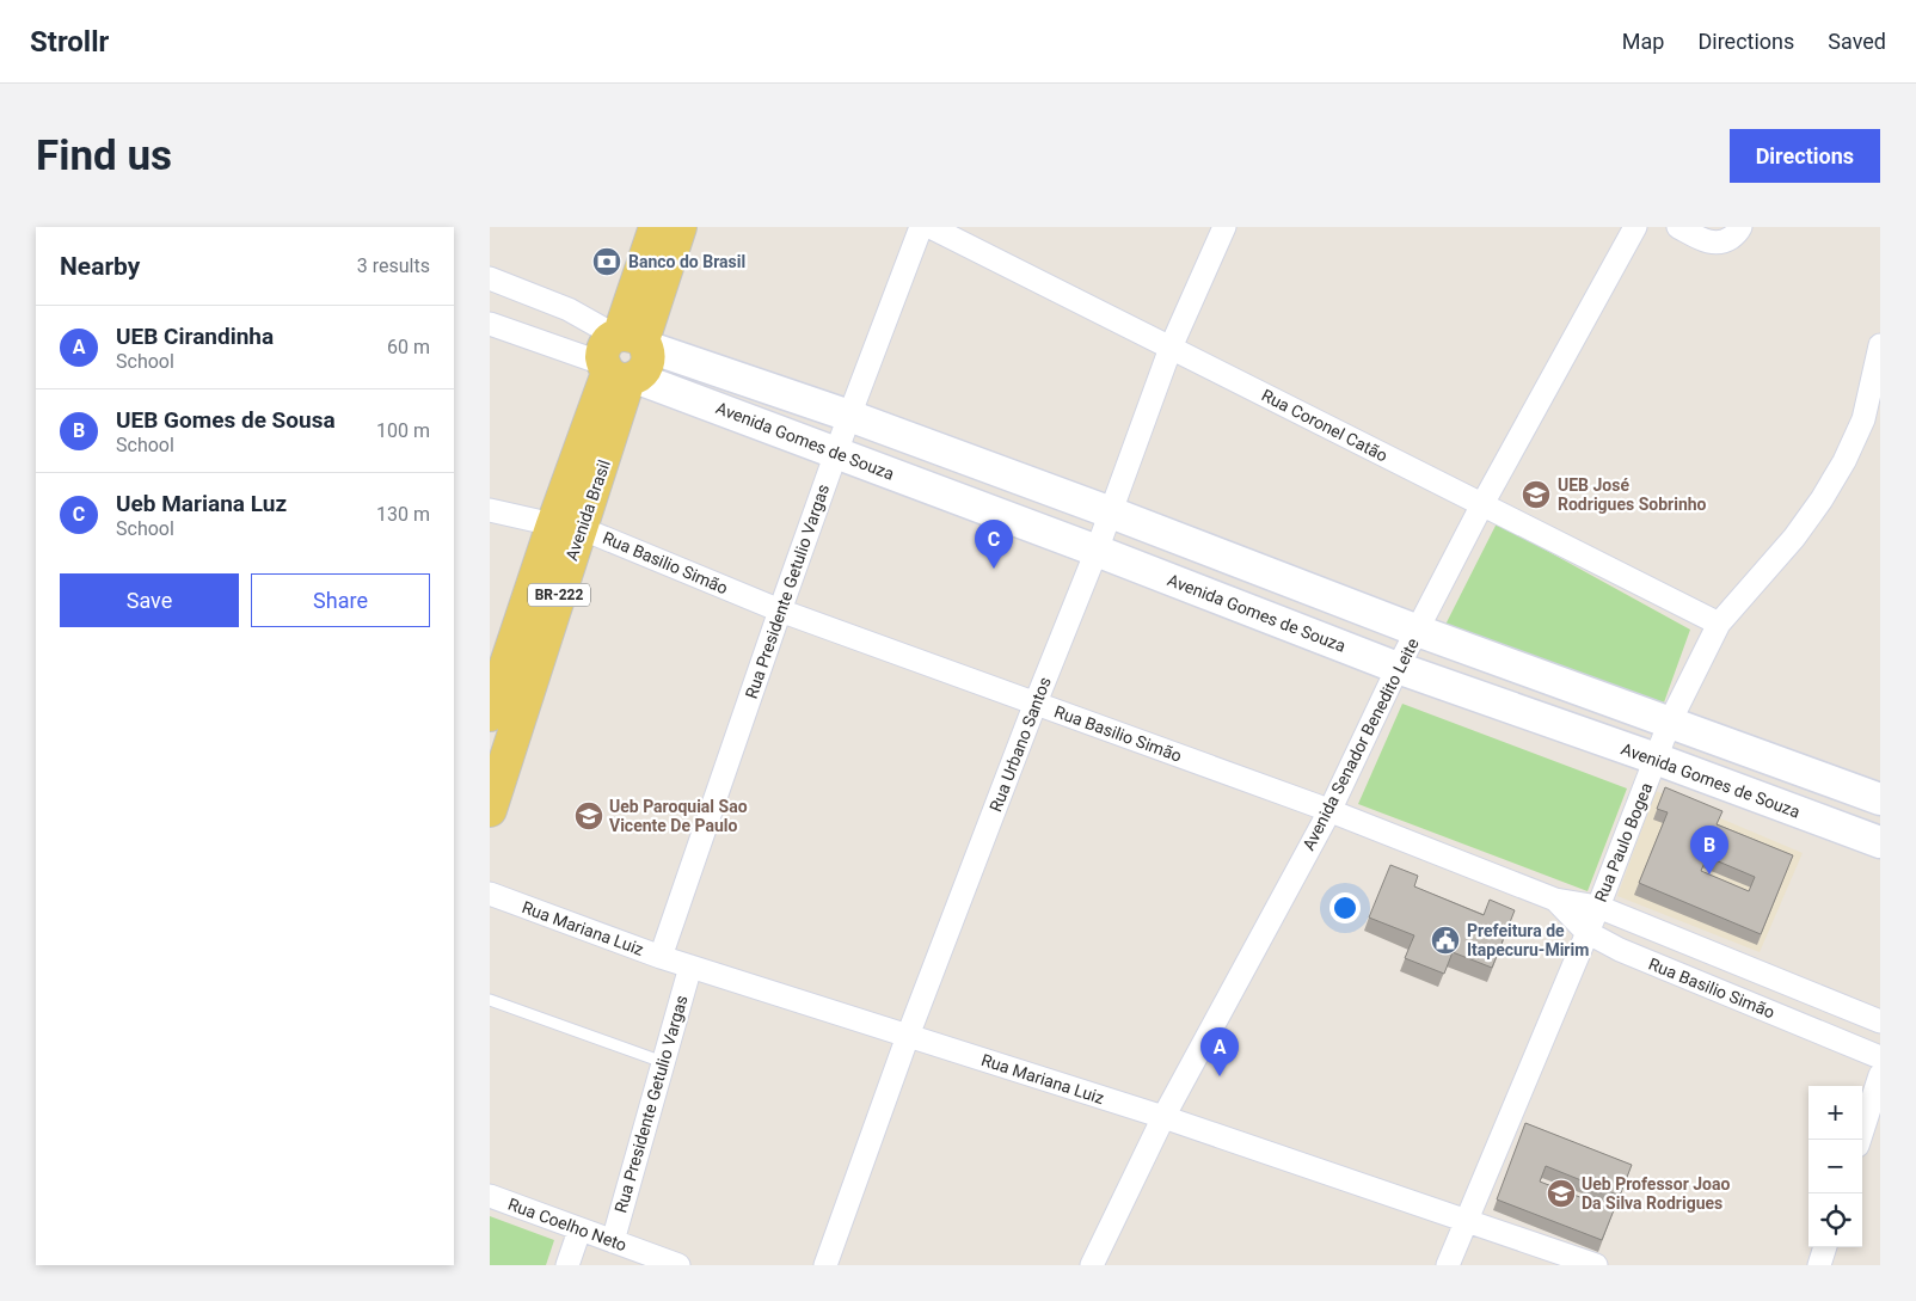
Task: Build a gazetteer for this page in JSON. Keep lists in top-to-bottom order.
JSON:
{
  "streets": {
    "main road": ["Avenida Brasil", "BR-222"],
    "street": [
      "Rua Coronel Catão",
      "Avenida Gomes de Souza",
      "Rua Basilio Simão",
      "Rua Presidente Getulio Vargas",
      "Rua Urbano Santos",
      "Avenida Senador Benedito Leite",
      "Rua Paulo Bogea",
      "Rua Mariana Luiz",
      "Rua Coelho Neto"
    ]
  },
  "crossings": [
    ["Rua Coronel Catão", "Rua Urbano Santos"],
    ["Rua Coronel Catão", "Avenida Senador Benedito Leite"],
    ["Rua Coronel Catão", "Rua Paulo Bogea"],
    ["Avenida Gomes de Souza", "Avenida Brasil"],
    ["Avenida Gomes de Souza", "Rua Presidente Getulio Vargas"],
    ["Avenida Gomes de Souza", "Rua Urbano Santos"],
    ["Avenida Gomes de Souza", "Avenida Senador Benedito Leite"],
    ["Avenida Gomes de Souza", "Rua Paulo Bogea"],
    ["Avenida Brasil", "Rua Basilio Simão"],
    ["Rua Basilio Simão", "Rua Presidente Getulio Vargas"],
    ["Rua Basilio Simão", "Rua Urbano Santos"],
    ["Rua Basilio Simão", "Avenida Senador Benedito Leite"],
    ["Rua Basilio Simão", "Rua Paulo Bogea"],
    ["Rua Presidente Getulio Vargas", "Rua Mariana Luiz"],
    ["Rua Presidente Getulio Vargas", "Rua Coelho Neto"],
    ["Rua Urbano Santos", "Rua Mariana Luiz"],
    ["Avenida Senador Benedito Leite", "Rua Mariana Luiz"],
    ["Rua Paulo Bogea", "Rua Mariana Luiz"]
  ],
  "places": {
    "bank": ["Banco do Brasil"],
    "school or university": ["UEB José Rodrigues Sobrinho", "Ueb Paroquial Sao Vicente De Paulo", "Ueb Professor Joao Da Silva Rodrigues"],
    "public building": ["Prefeitura de Itapecuru-Mirim"]
  },
  "page": {
    "header": "Strollr",
    "nav": ["Map", "Directions", "Saved"],
    "buttons": [
      "Directions",
      ["Save", "Share"]
    ],
    "title": "Find us",
    "heading": ["Nearby", "3 results"],
    "list": [
      {
        "mark": "A",
        "name": "UEB Cirandinha",
        "note": "School",
        "value": "60 m"
      },
      {
        "mark": "B",
        "name": "UEB Gomes de Sousa",
        "note": "School",
        "value": "100 m"
      },
      {
        "mark": "C",
        "name": "Ueb Mariana Luz",
        "note": "School",
        "value": "130 m"
      }
    ],
    "pins": ["C", "B", "A"],
    "map_buttons": ["+", "−"]
  }
}
